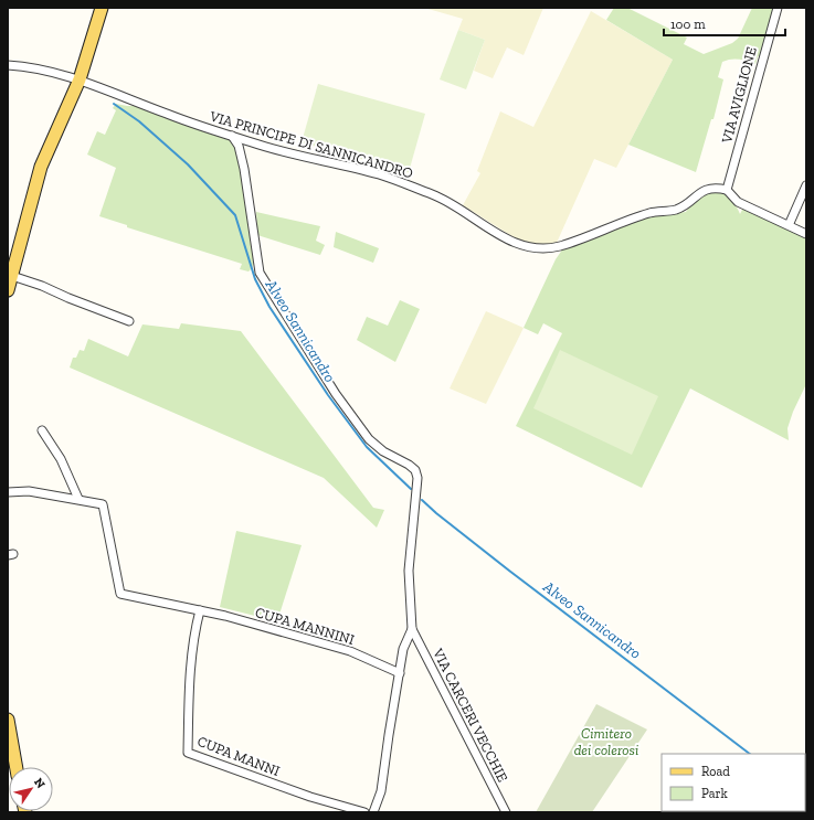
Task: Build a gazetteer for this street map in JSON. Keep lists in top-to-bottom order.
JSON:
{
  "streets": {
    "street": [
      "VIA AVIGLIONE",
      "VIA PRINCIPE DI SANNICANDRO",
      "CUPA MANNINI",
      "VIA CARCERI VECCHIE",
      "CUPA MANNI"
    ]
  },
  "crossings": [
    ["VIA AVIGLIONE", "VIA PRINCIPE DI SANNICANDRO"],
    ["CUPA MANNINI", "CUPA MANNI"]
  ],
  "water": ["Alveo Sannicandro"],
  "parks": ["Cimitero dei colerosi"],
  "legend": ["Road", "Park"],
  "scale_bar": "100 m",
  "north": "top right"
}
